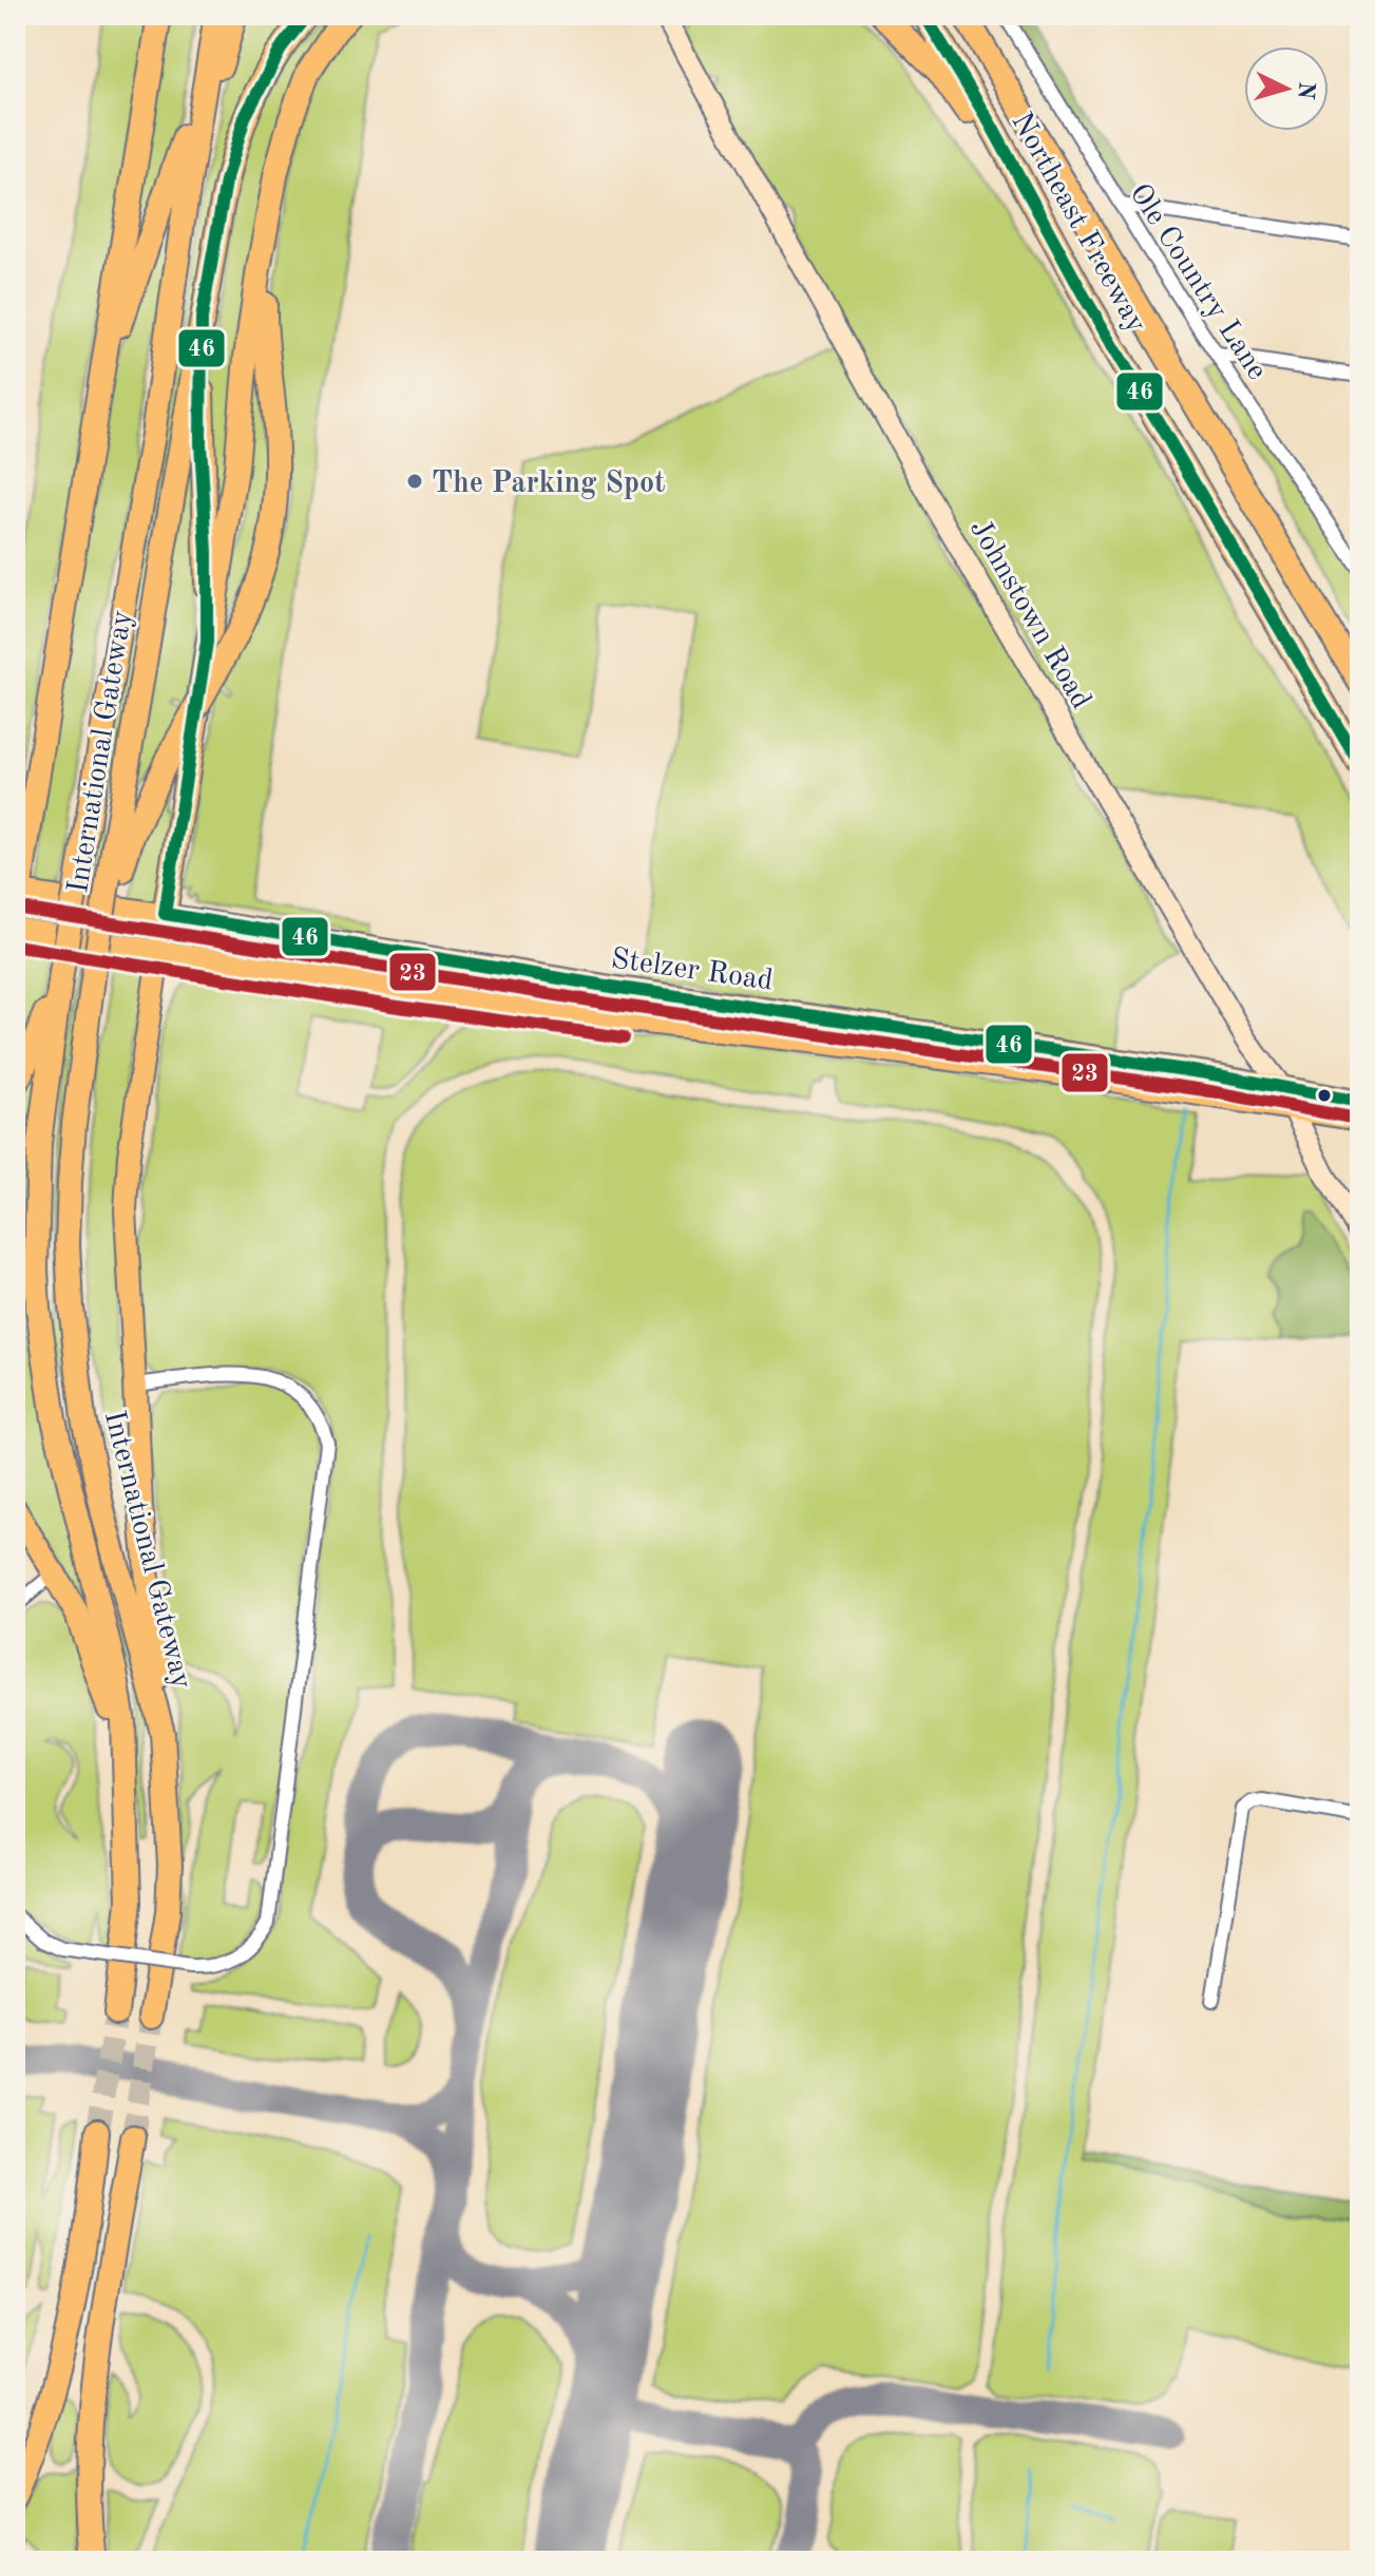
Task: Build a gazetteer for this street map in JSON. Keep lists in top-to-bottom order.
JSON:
{
  "streets": {
    "highway": ["Northeast Freeway", "International Gateway"],
    "main road": ["Johnstown Road", "Stelzer Road"],
    "street": ["Ole Country Lane"]
  },
  "crossings": [
    ["Johnstown Road", "Stelzer Road"]
  ],
  "places": ["The Parking Spot"],
  "lines": ["transit line 46", "transit line 23"],
  "north": "right"
}
